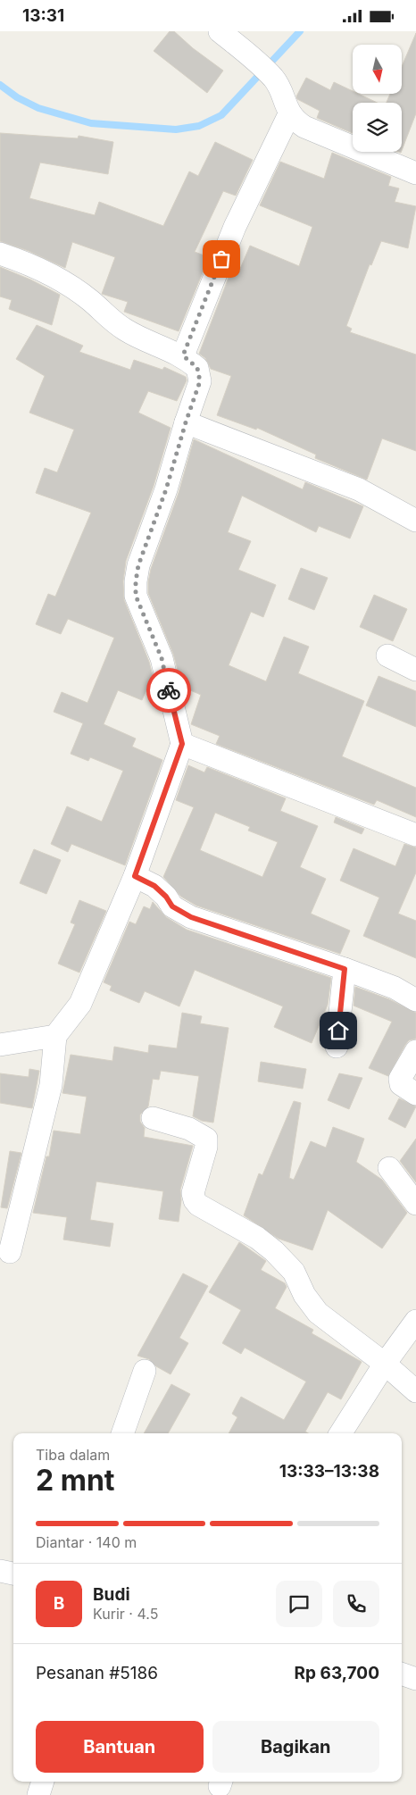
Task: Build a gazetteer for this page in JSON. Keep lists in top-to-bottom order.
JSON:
{
  "north": "bottom",
  "page": {
    "status": "13:31",
    "heading": ["2 mnt", "Tiba dalam", "13:33–13:38"],
    "panel": [
      "Budi",
      "Kurir · 4.5",
      "Pesanan #5186",
      "Rp 63,700"
    ],
    "bar": "Diantar · 140 m",
    "round": "B",
    "buttons": ["Bantuan", "Bagikan"]
  }
}
